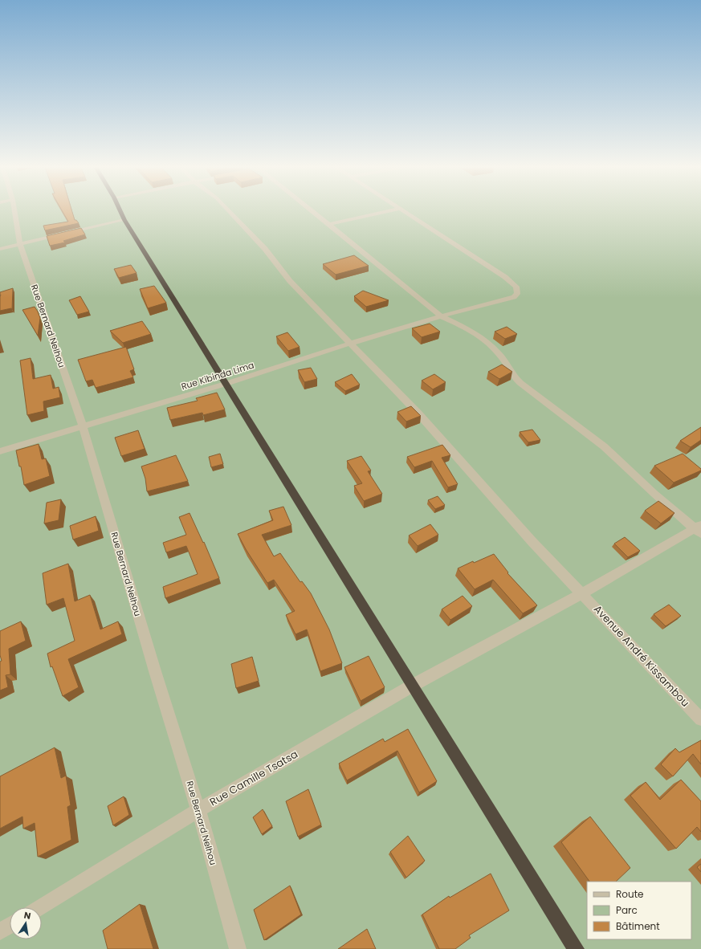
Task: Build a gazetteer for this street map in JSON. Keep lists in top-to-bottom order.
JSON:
{
  "streets": {
    "street": [
      "Rue Bernard Nelhou",
      "Rue Kibinda Lima",
      "Avenue André Kissambou",
      "Rue Camille Tsatsa"
    ]
  },
  "crossings": [
    ["Rue Bernard Nelhou", "Rue Kibinda Lima"],
    ["Rue Bernard Nelhou", "Rue Camille Tsatsa"],
    ["Rue Kibinda Lima", "Avenue André Kissambou"],
    ["Avenue André Kissambou", "Rue Camille Tsatsa"]
  ],
  "legend": ["Route", "Parc", "Bâtiment"],
  "north": "top"
}
